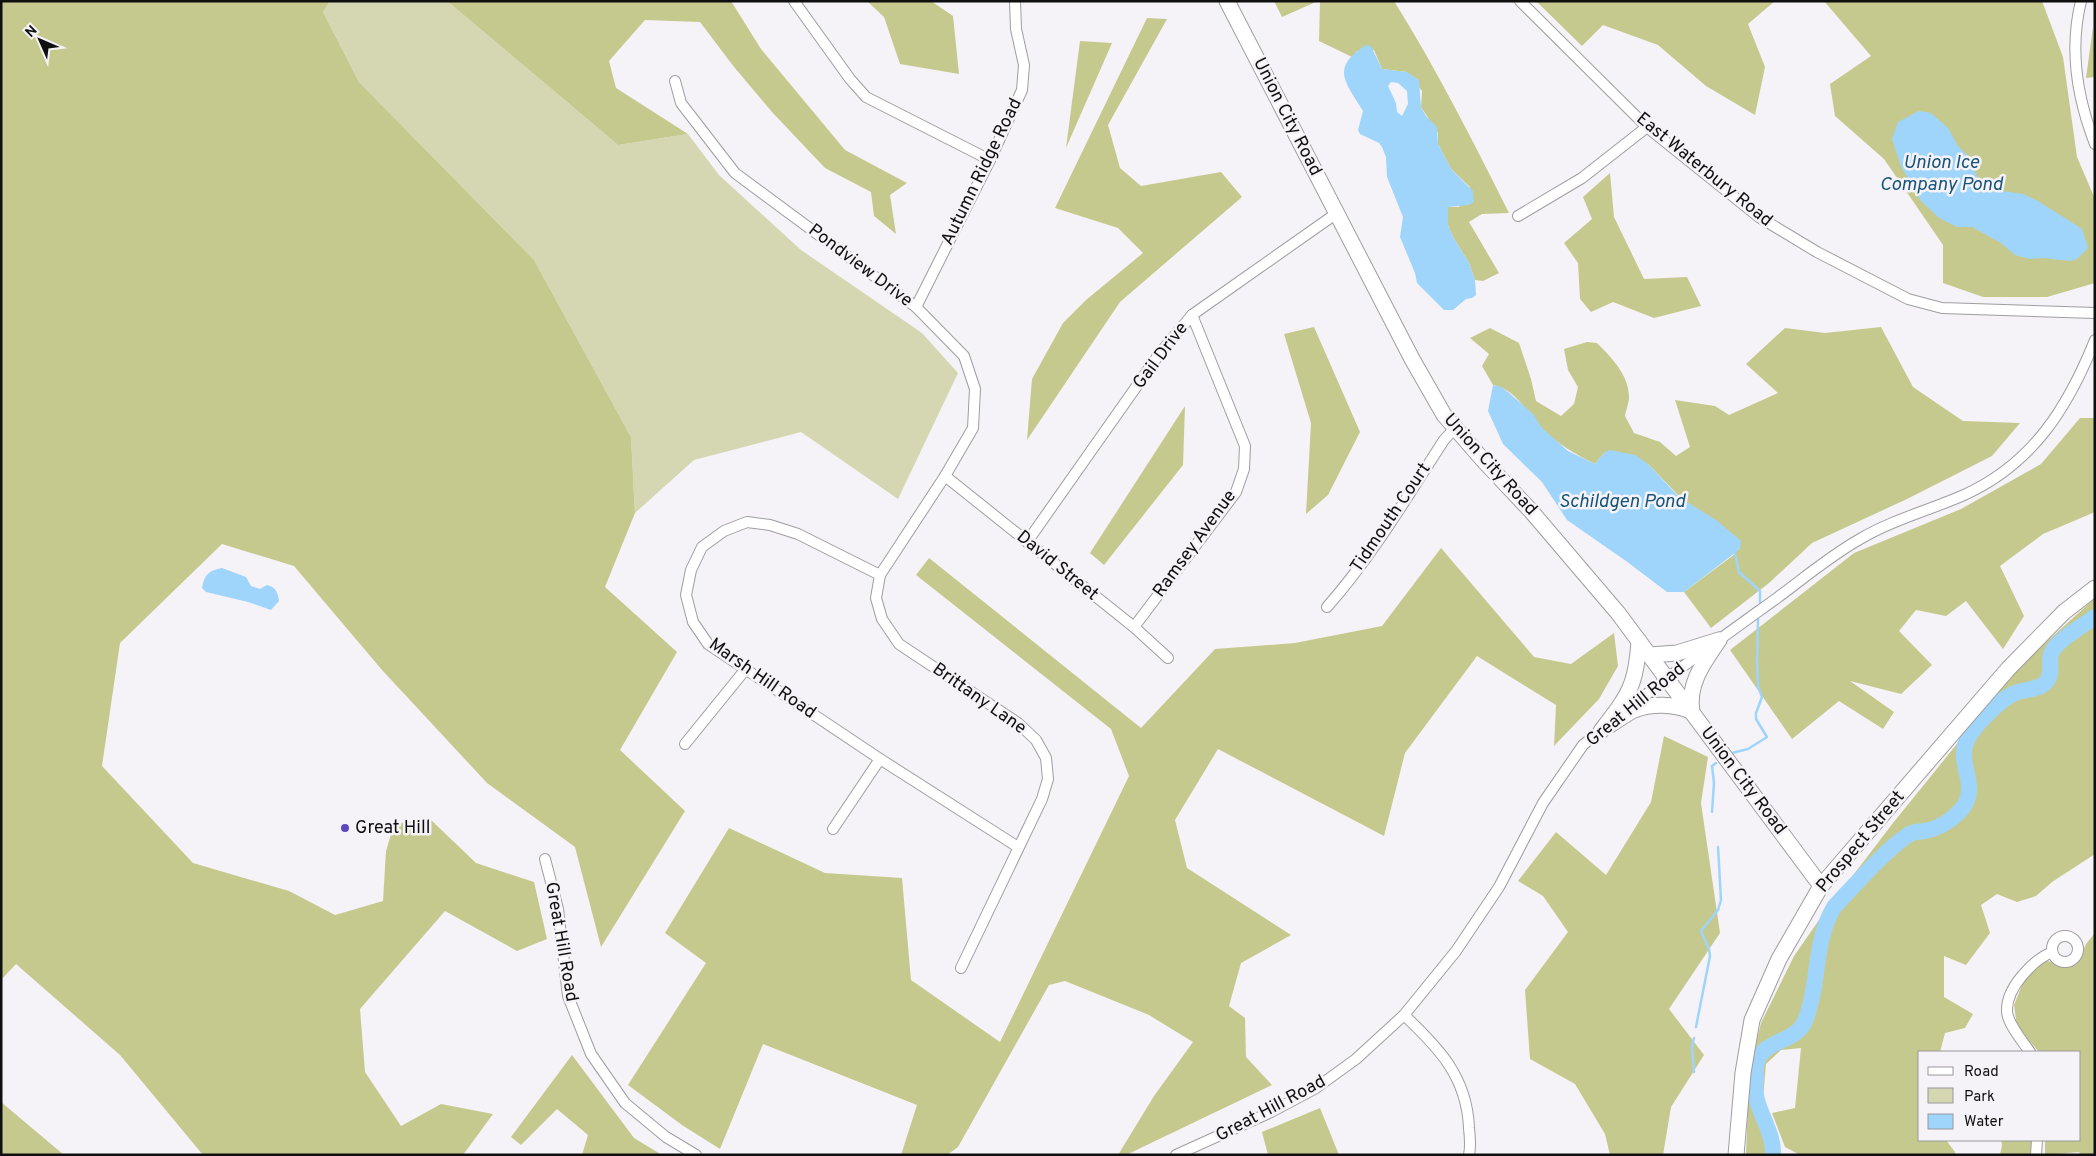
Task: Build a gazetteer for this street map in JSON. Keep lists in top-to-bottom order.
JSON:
{
  "streets": {
    "main road": ["Union City Road", "Prospect Street"],
    "street": [
      "East Waterbury Road",
      "Autumn Ridge Road",
      "Pondview Drive",
      "Gail Drive",
      "Tidmouth Court",
      "Ramsey Avenue",
      "David Street",
      "Marsh Hill Road",
      "Brittany Lane",
      "Great Hill Road"
    ]
  },
  "crossings": [
    ["Union City Road", "Gail Drive"],
    ["Union City Road", "Tidmouth Court"],
    ["Union City Road", "Great Hill Road"],
    ["Union City Road", "Prospect Street"],
    ["Autumn Ridge Road", "Pondview Drive"],
    ["Pondview Drive", "David Street"],
    ["Pondview Drive", "Brittany Lane"],
    ["Gail Drive", "Ramsey Avenue"],
    ["Gail Drive", "David Street"],
    ["Ramsey Avenue", "David Street"],
    ["David Street", "Brittany Lane"],
    ["Marsh Hill Road", "Brittany Lane"]
  ],
  "water": ["Union Ice Company Pond", "Schildgen Pond"],
  "places": ["Great Hill"],
  "legend": ["Road", "Park", "Water"],
  "north": "top left"
}
